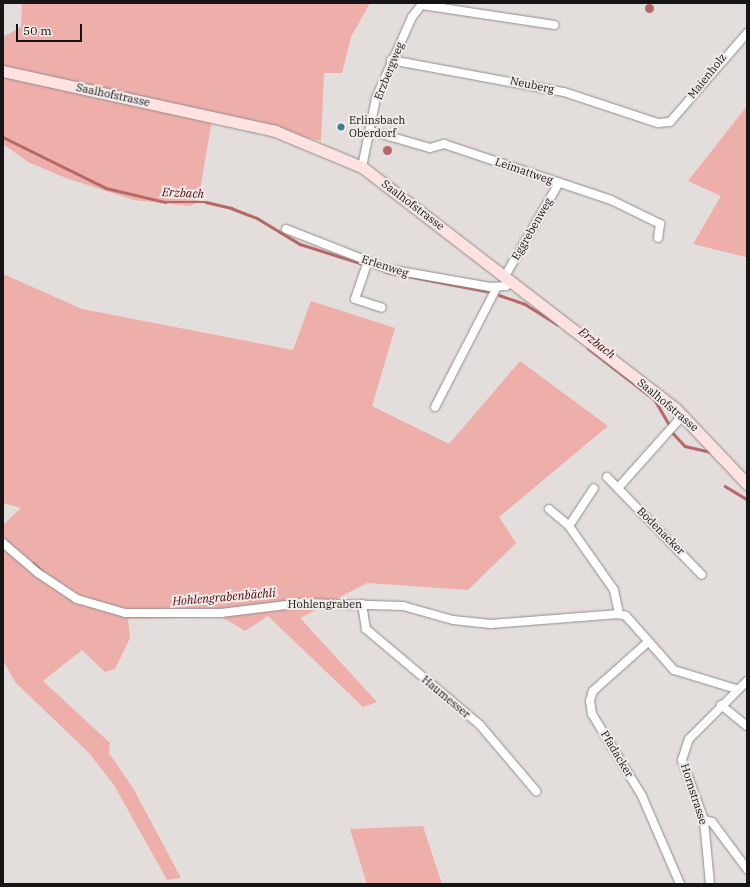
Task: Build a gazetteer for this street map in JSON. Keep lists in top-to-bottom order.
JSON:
{
  "streets": {
    "main road": ["Saalhofstrasse"],
    "street": [
      "Erzbergweg",
      "Maienholz",
      "Neuberg",
      "Leimattweg",
      "Eggrebenweg",
      "Erlenweg",
      "Bodenacker",
      "Hohlengraben",
      "Haumesser",
      "Pfadacker",
      "Hornstrasse"
    ]
  },
  "crossings": [
    ["Erzbergweg", "Neuberg"],
    ["Erzbergweg", "Saalhofstrasse"],
    ["Erzbergweg", "Leimattweg"],
    ["Maienholz", "Neuberg"],
    ["Saalhofstrasse", "Eggrebenweg"],
    ["Leimattweg", "Eggrebenweg"],
    ["Hohlengraben", "Haumesser"]
  ],
  "water": ["Erzbach", "Hohlengrabenbächli"],
  "places": ["Erlinsbach Oberdorf"],
  "scale_bar": "50 m"
}
